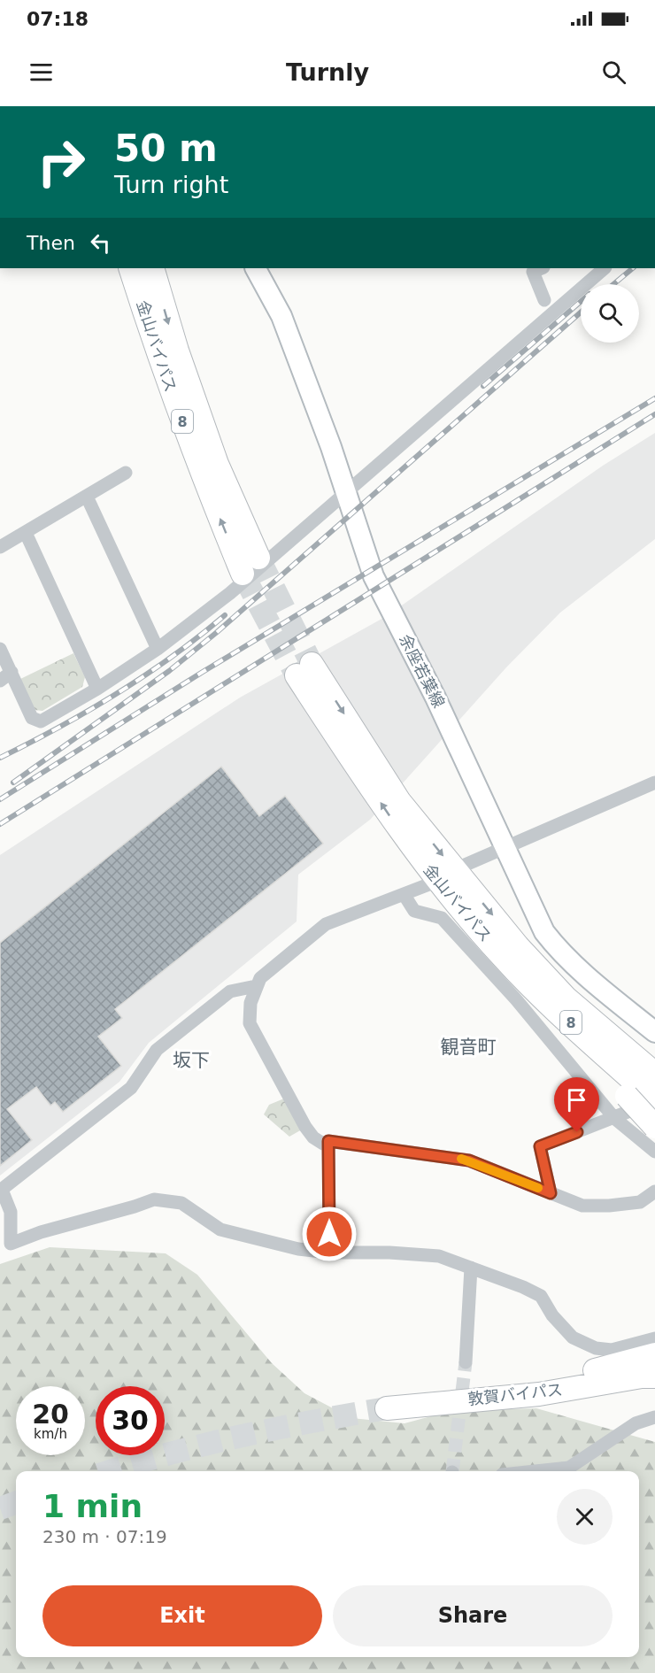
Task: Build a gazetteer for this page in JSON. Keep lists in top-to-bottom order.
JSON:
{
  "streets": {
    "highway": ["金山バイパス", "8", "敦賀バイパス"],
    "main road": ["余座若葉線"]
  },
  "districts": ["観音町", "坂下"],
  "page": {
    "status": "07:18",
    "header": "Turnly",
    "turn": ["50 m", "Turn right"],
    "then": "Then",
    "speed": "20 km/h",
    "limit": "30",
    "heading": ["1 min", "230 m · 07:19"],
    "buttons": ["Exit", "Share"]
  }
}
